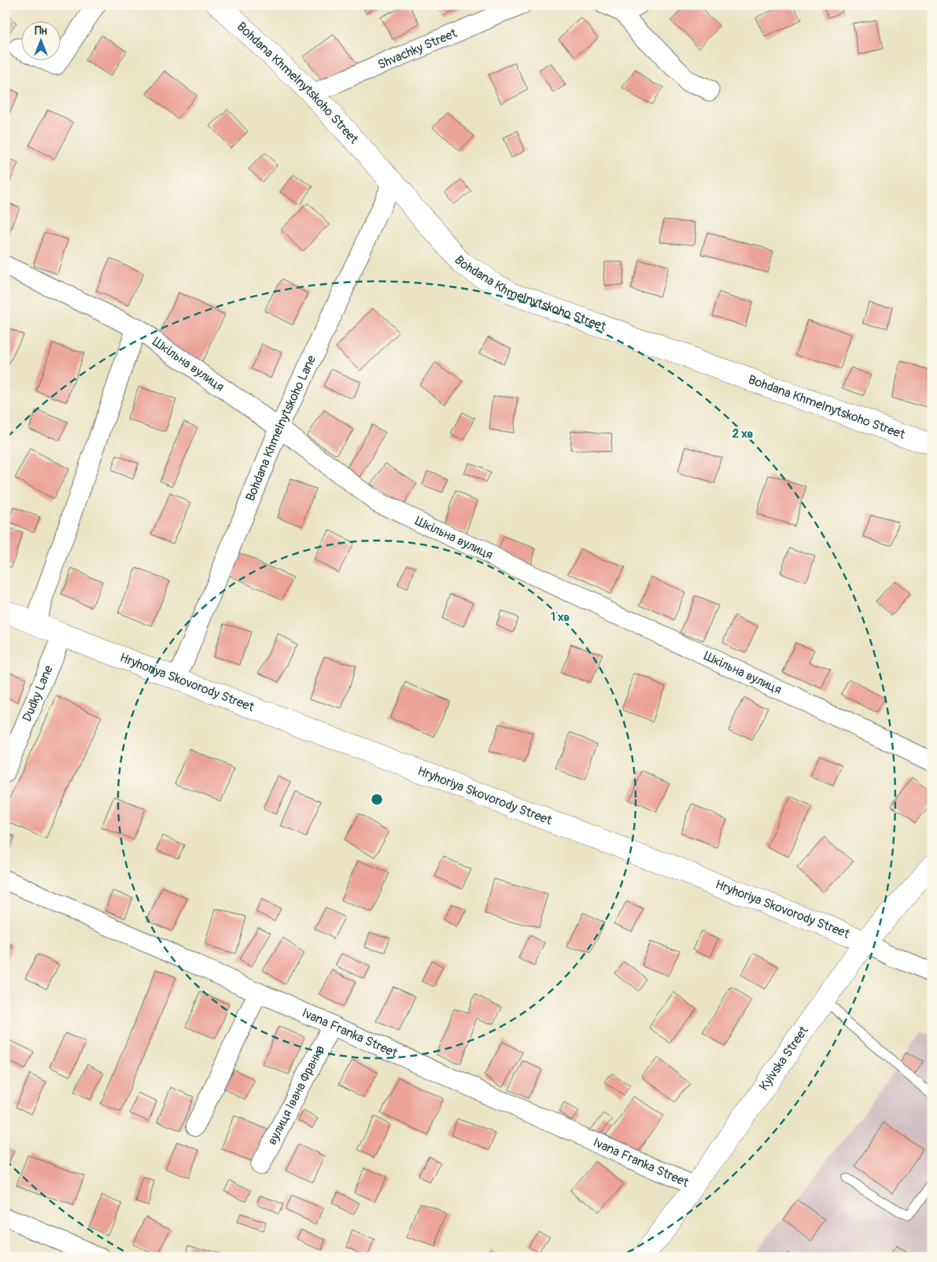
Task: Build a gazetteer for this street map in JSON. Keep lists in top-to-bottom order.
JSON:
{
  "streets": {
    "street": [
      "Shvachky Street",
      "Bohdana Khmelnytskoho Street",
      "Шкільна вулиця",
      "Bohdana Khmelnytskoho Lane",
      "Hryhoriya Skovorody Street",
      "Dudky Lane",
      "Ivana Franka Street",
      "Kyivska Street",
      "вулиця Івана Франка"
    ]
  },
  "crossings": [
    ["Shvachky Street", "Bohdana Khmelnytskoho Street"],
    ["Bohdana Khmelnytskoho Street", "Bohdana Khmelnytskoho Lane"],
    ["Шкільна вулиця", "Bohdana Khmelnytskoho Lane"],
    ["Bohdana Khmelnytskoho Lane", "Hryhoriya Skovorody Street"],
    ["Hryhoriya Skovorody Street", "Dudky Lane"],
    ["Hryhoriya Skovorody Street", "Kyivska Street"],
    ["Ivana Franka Street", "Kyivska Street"],
    ["Ivana Franka Street", "вулиця Івана Франка"]
  ],
  "north": "top",
  "rings": ["2 хв", "1 хв"]
}
